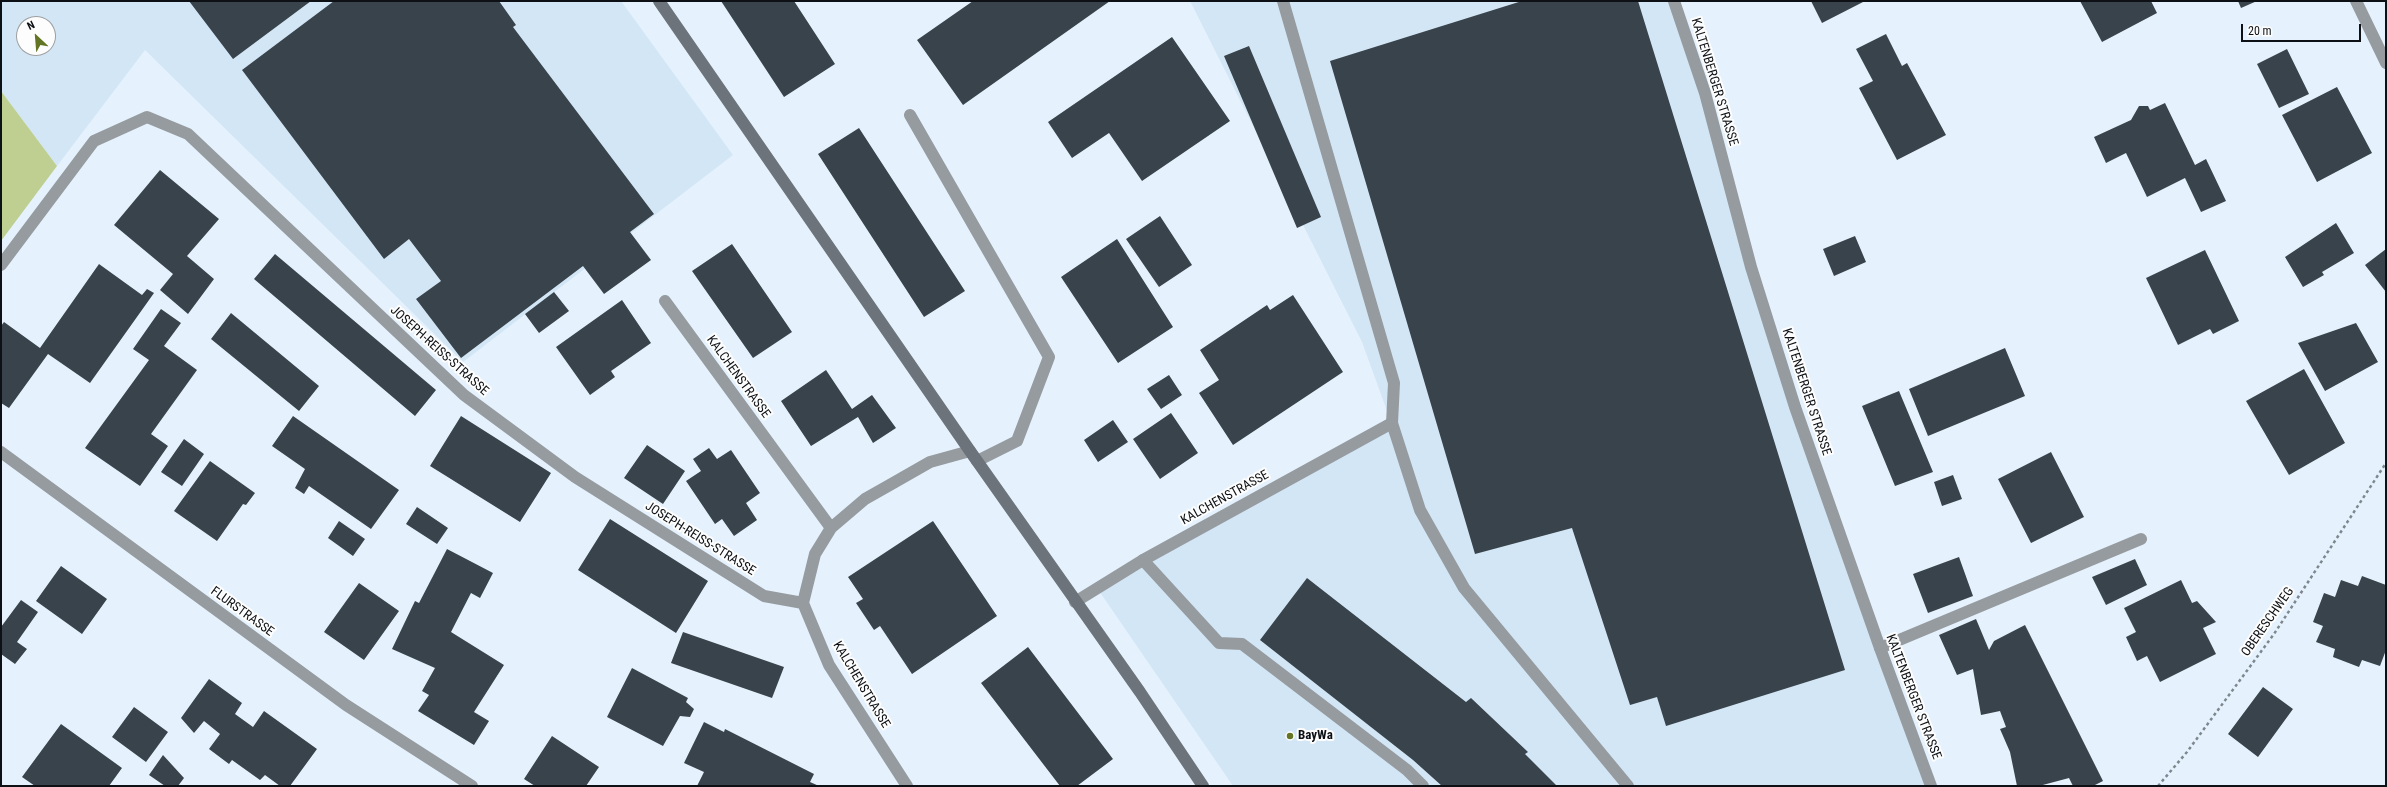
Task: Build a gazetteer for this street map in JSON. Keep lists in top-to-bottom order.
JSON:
{
  "streets": {
    "street": [
      "KALTENBERGER STRASSE",
      "JOSEPH-REISS-STRASSE",
      "KALCHENSTRASSE",
      "FLURSTRASSE"
    ],
    "path": ["OBERESCHWEG"]
  },
  "crossings": [
    ["JOSEPH-REISS-STRASSE", "KALCHENSTRASSE"]
  ],
  "places": ["BayWa"],
  "scale_bar": "20 m",
  "north": "top left"
}
